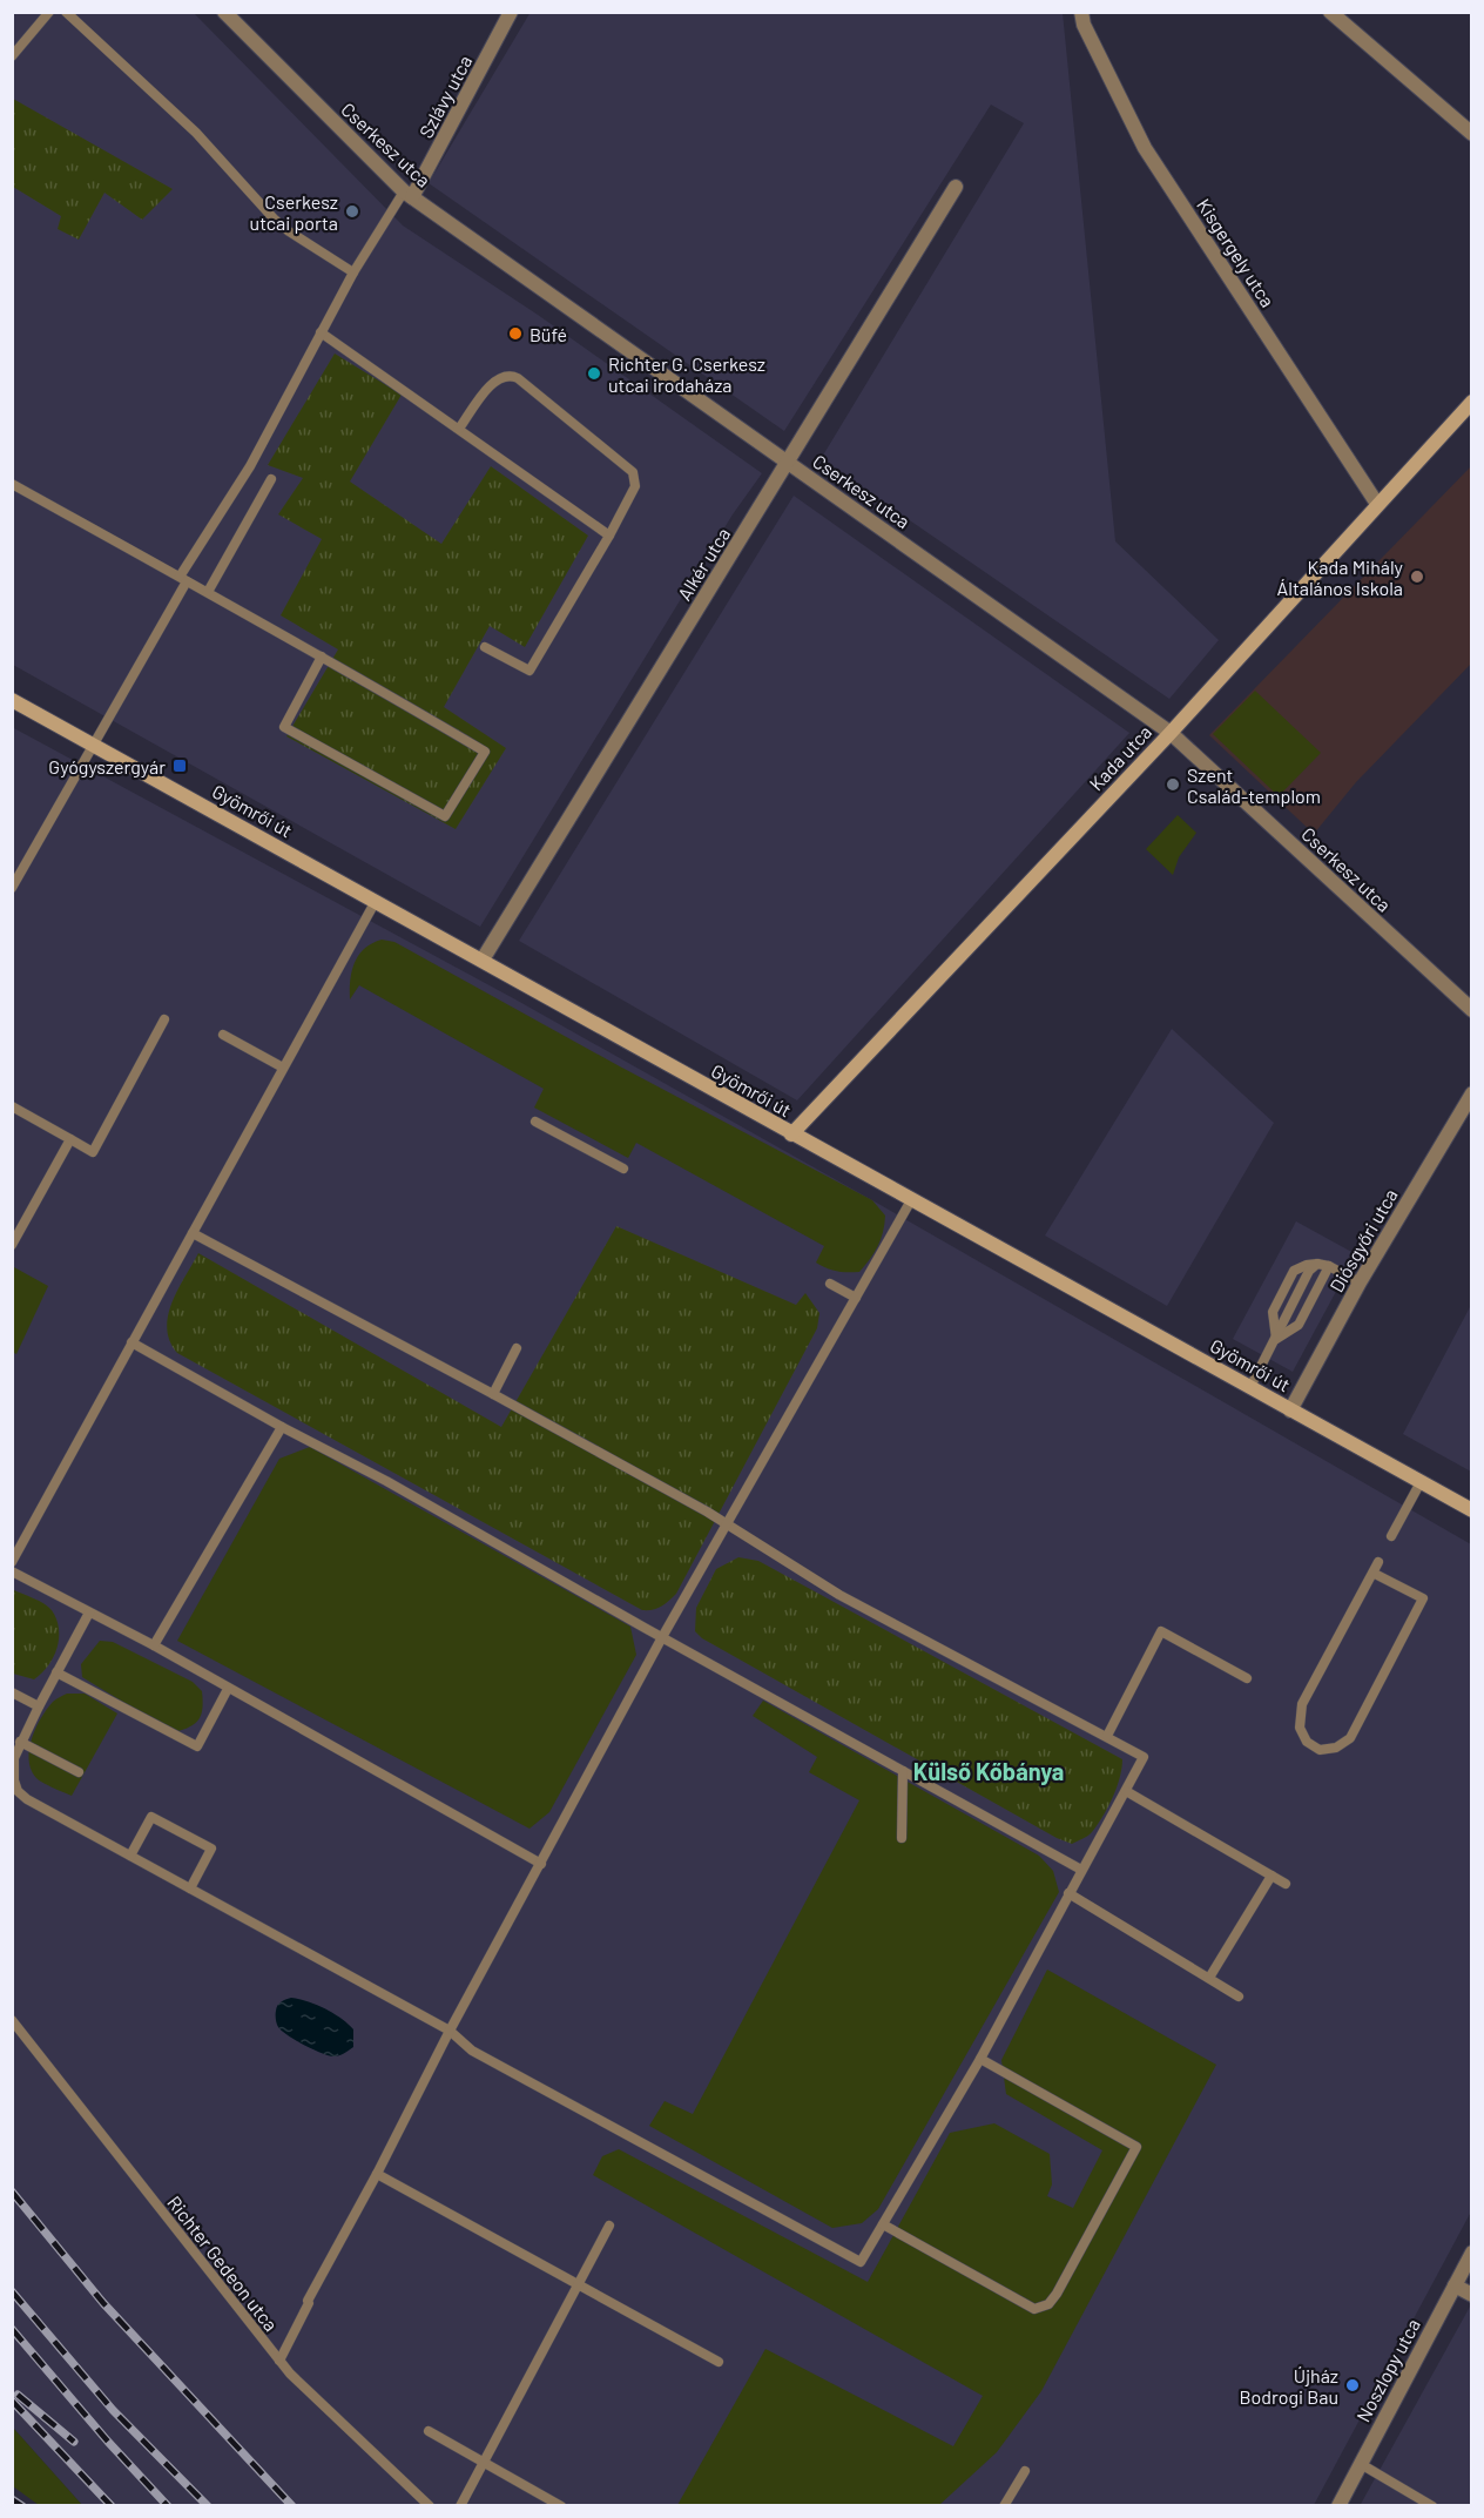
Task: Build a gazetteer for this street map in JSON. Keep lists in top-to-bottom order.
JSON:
{
  "streets": {
    "street": [
      "Szlávy utca",
      "Cserkesz utca",
      "Kisgergely utca",
      "Alkér utca",
      "Kada utca",
      "Gyömrői út",
      "Diósgyőri utca",
      "Noszlopy utca"
    ],
    "lane": ["Richter Gedeon utca"]
  },
  "crossings": [
    ["Szlávy utca", "Cserkesz utca"],
    ["Cserkesz utca", "Alkér utca"],
    ["Cserkesz utca", "Kada utca"],
    ["Kisgergely utca", "Kada utca"],
    ["Alkér utca", "Gyömrői út"],
    ["Kada utca", "Gyömrői út"],
    ["Gyömrői út", "Diósgyőri utca"]
  ],
  "districts": ["Külső Kőbánya"],
  "places": {
    "other": [
      "Cserkesz utcai porta",
      "Büfé",
      "Richter G. Cserkesz utcai irodaháza",
      "Kada Mihály Általános Iskola",
      "Szent Család-templom",
      "Újház Bodrogi Bau"
    ],
    "transit": ["Gyógyszergyár"]
  }
}
